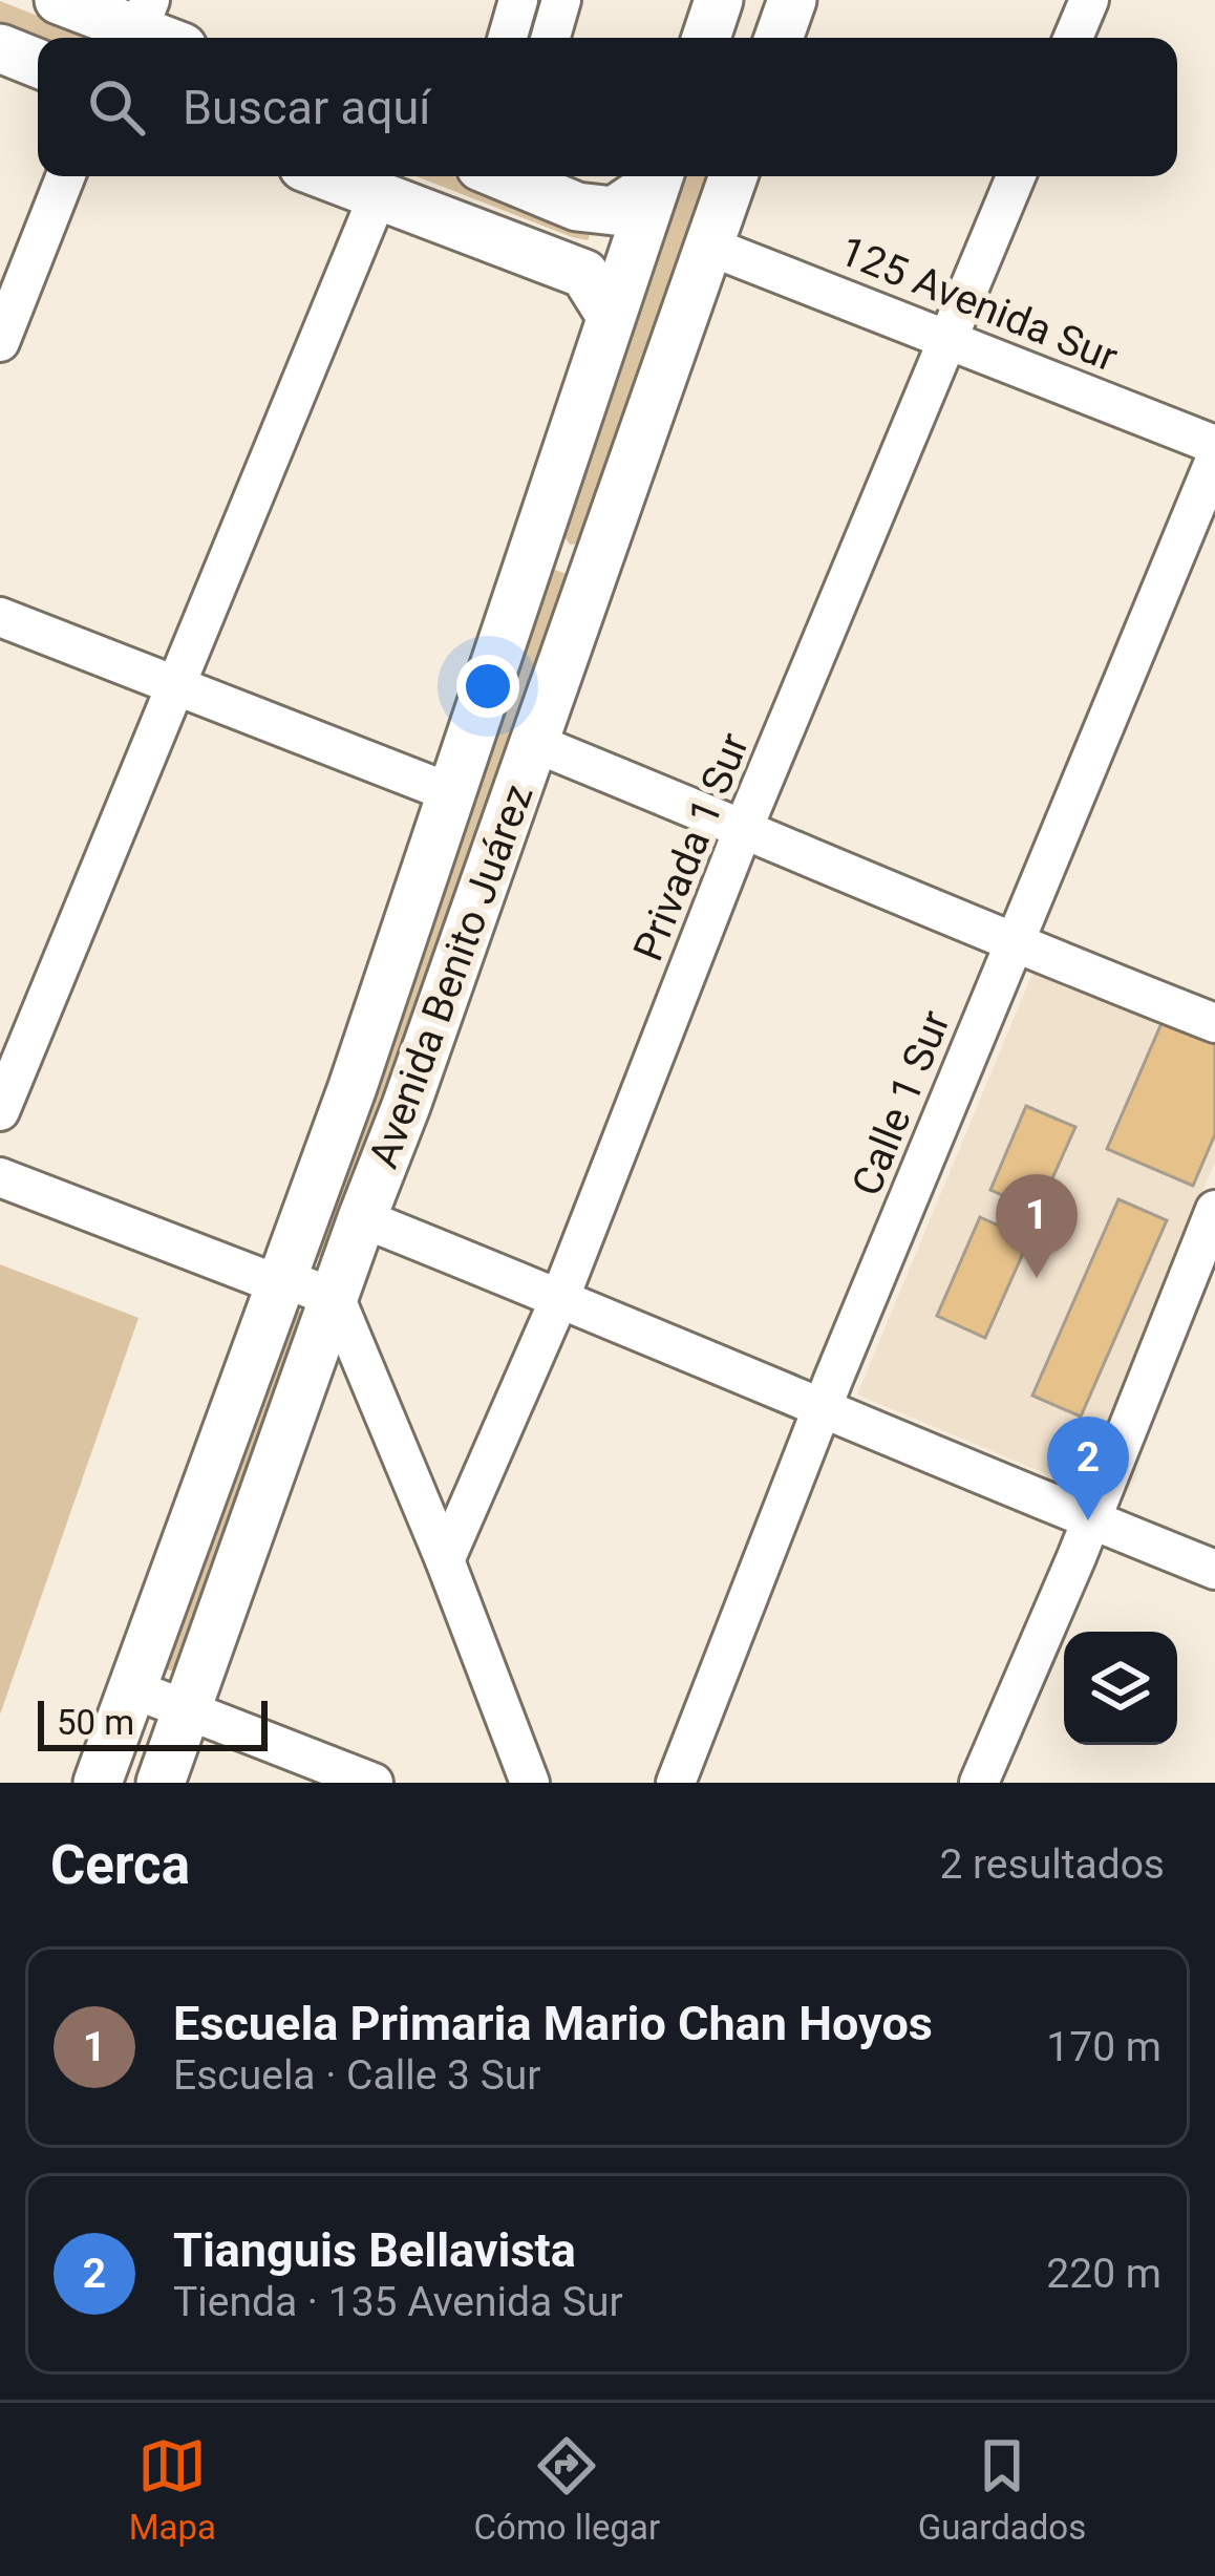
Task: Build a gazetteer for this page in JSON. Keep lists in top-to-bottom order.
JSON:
{
  "streets": {
    "main road": ["Avenida Benito Juárez"],
    "street": ["125 Avenida Sur", "Privada 1 Sur", "Calle 1 Sur"]
  },
  "crossings": [
    ["125 Avenida Sur", "Privada 1 Sur"],
    ["125 Avenida Sur", "Avenida Benito Juárez"]
  ],
  "scale_bar": "50 m",
  "page": {
    "search": "Buscar aquí",
    "pins": ["1", "2"],
    "scale": "50 m",
    "heading": ["Cerca", "2 resultados"],
    "list": [
      {
        "mark": "1",
        "name": "Escuela Primaria Mario Chan Hoyos",
        "note": "Escuela · Calle 3 Sur",
        "value": "170 m"
      },
      {
        "mark": "2",
        "name": "Tianguis Bellavista",
        "note": "Tienda · 135 Avenida Sur",
        "value": "220 m"
      }
    ],
    "nav": ["Mapa", "Cómo llegar", "Guardados"]
  }
}
